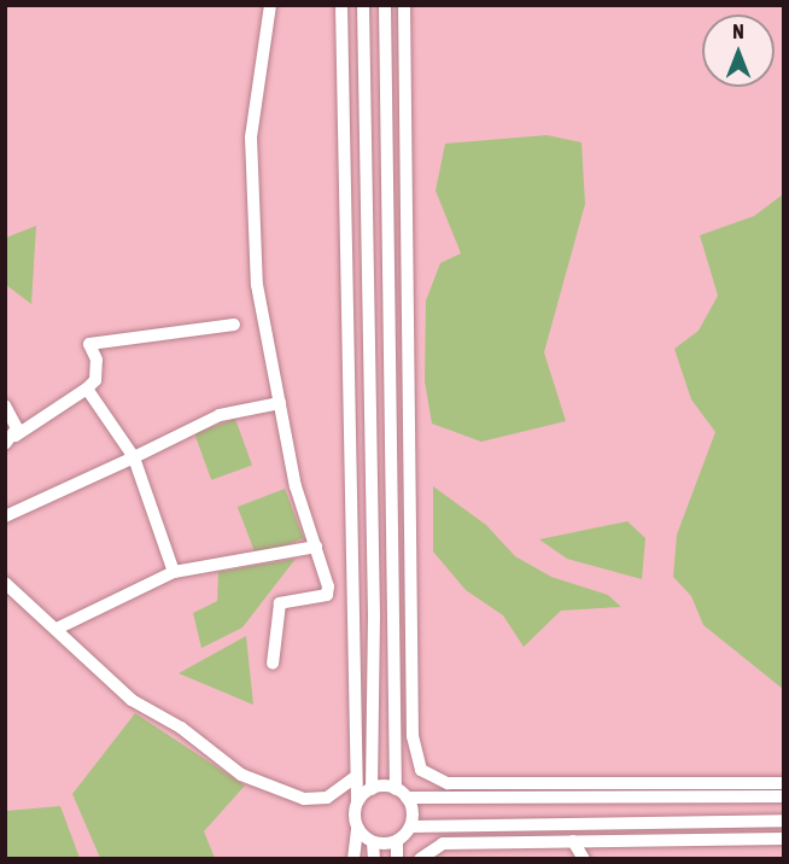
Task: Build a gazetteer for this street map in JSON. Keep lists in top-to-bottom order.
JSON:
{
  "north": "top"
}
